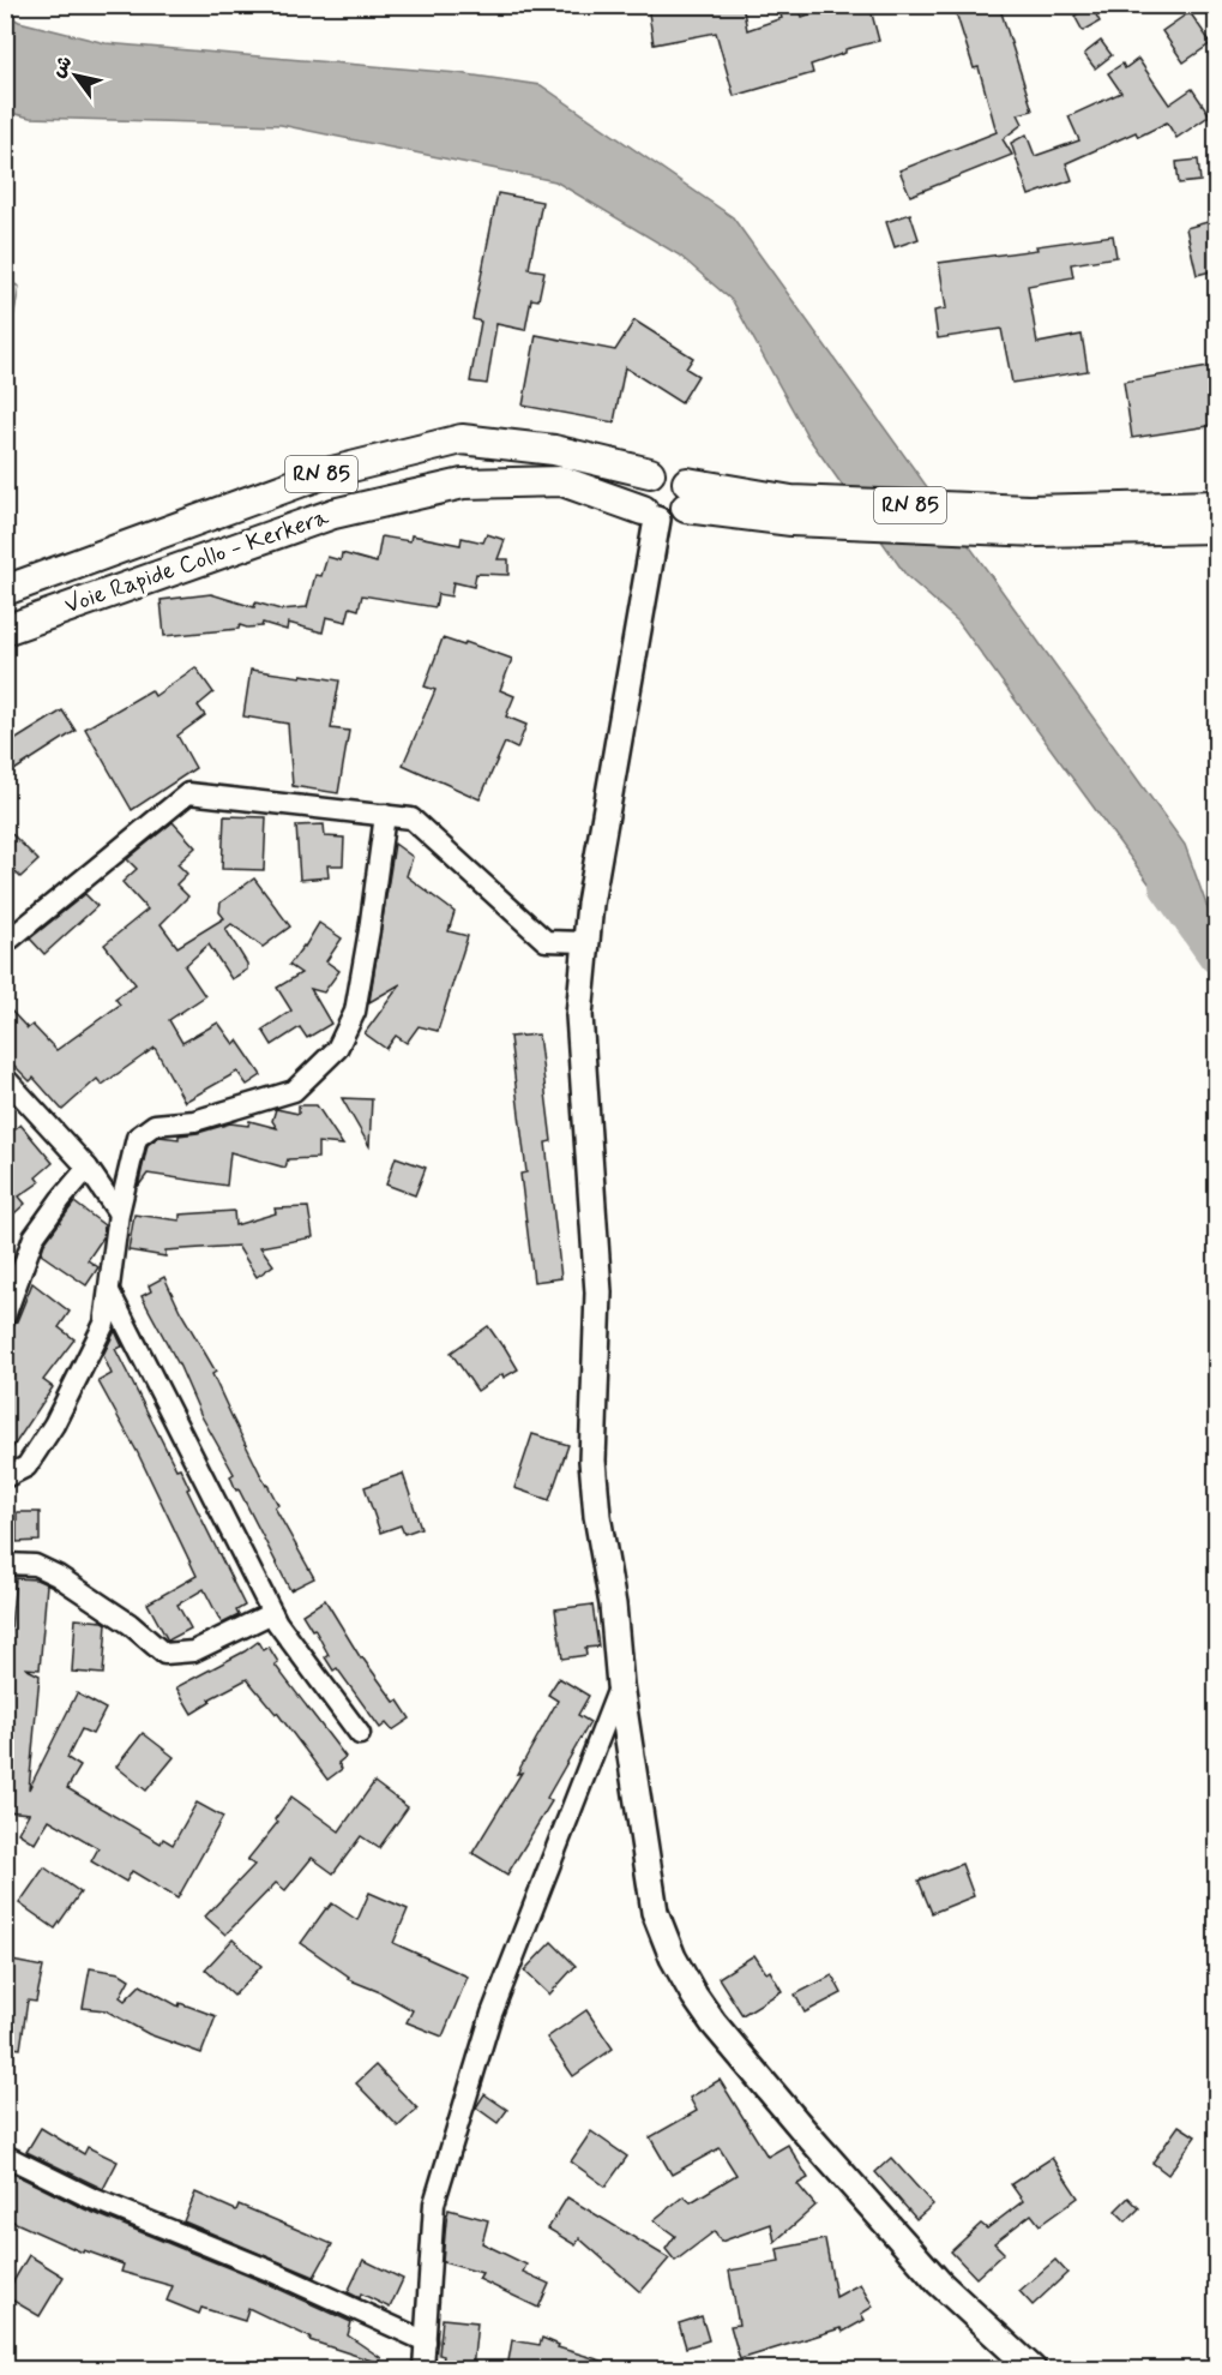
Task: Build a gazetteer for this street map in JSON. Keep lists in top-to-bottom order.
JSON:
{
  "streets": {
    "highway": ["RN 85", "Voie Rapide Collo - Kerkera"]
  },
  "crossings": [
    ["RN 85", "Voie Rapide Collo - Kerkera"]
  ],
  "north": "top left"
}
